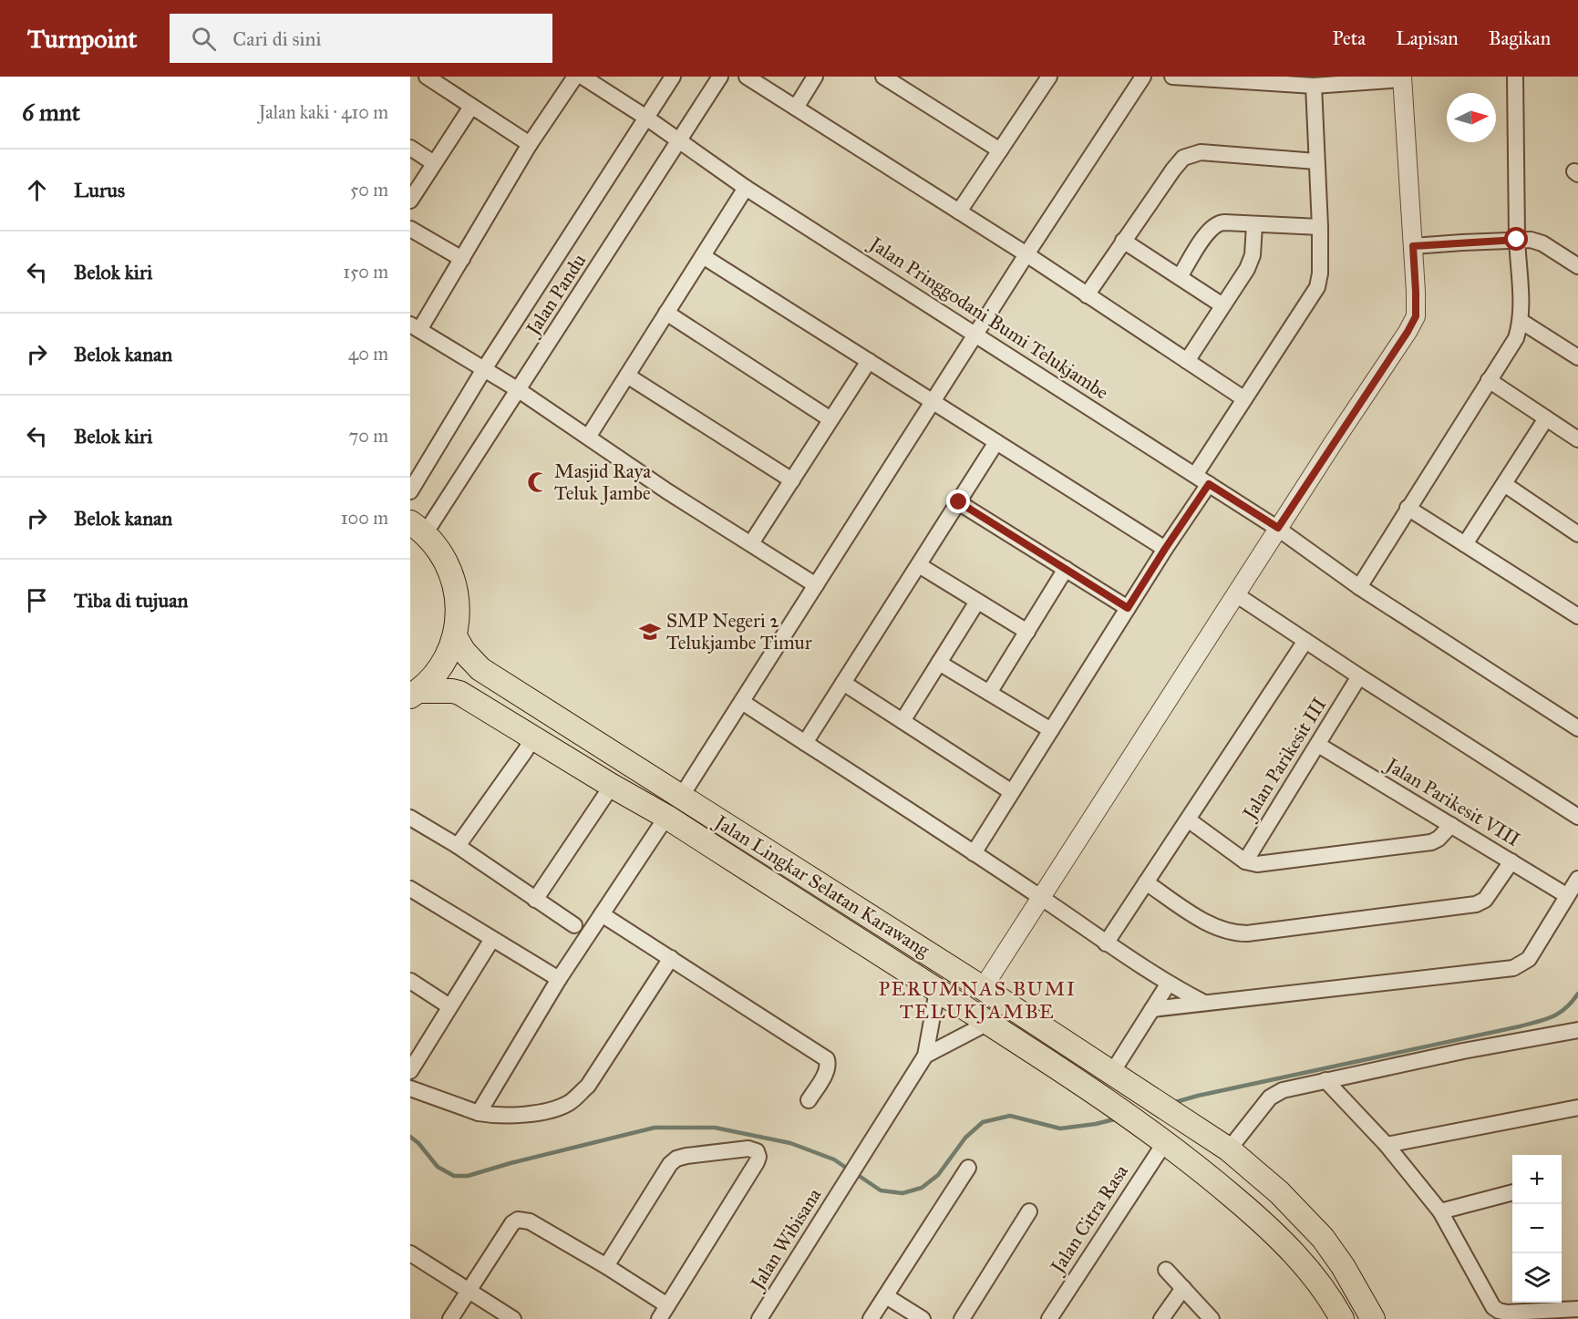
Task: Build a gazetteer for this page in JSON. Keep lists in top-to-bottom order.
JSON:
{
  "streets": {
    "main road": ["Jalan Lingkar Selatan Karawang"],
    "street": [
      "Jalan Pandu",
      "Jalan Pringgodani Bumi Telukjambe",
      "Jalan Parikesit III",
      "Jalan Parikesit VIII",
      "Jalan Citra Rasa",
      "Jalan Wibisana"
    ]
  },
  "crossings": [
    ["Jalan Pandu", "Jalan Pringgodani Bumi Telukjambe"],
    ["Jalan Parikesit III", "Jalan Parikesit VIII"],
    ["Jalan Lingkar Selatan Karawang", "Jalan Citra Rasa"]
  ],
  "districts": ["PERUMNAS BUMI TELUKJAMBE"],
  "places": {
    "mosque": ["Masjid Raya Teluk Jambe"],
    "school or university": ["SMP Negeri 2 Telukjambe Timur"]
  },
  "north": "right",
  "page": {
    "header": "Turnpoint",
    "search": "Cari di sini",
    "nav": ["Peta", "Lapisan", "Bagikan"],
    "heading": ["6 mnt", "Jalan kaki · 410 m"],
    "list": [
      ["Lurus", "50 m"],
      ["Belok kiri", "150 m"],
      ["Belok kanan", "40 m"],
      ["Belok kiri", "70 m"],
      ["Belok kanan", "100 m"],
      "Tiba di tujuan"
    ],
    "map_buttons": ["+", "−"]
  }
}
